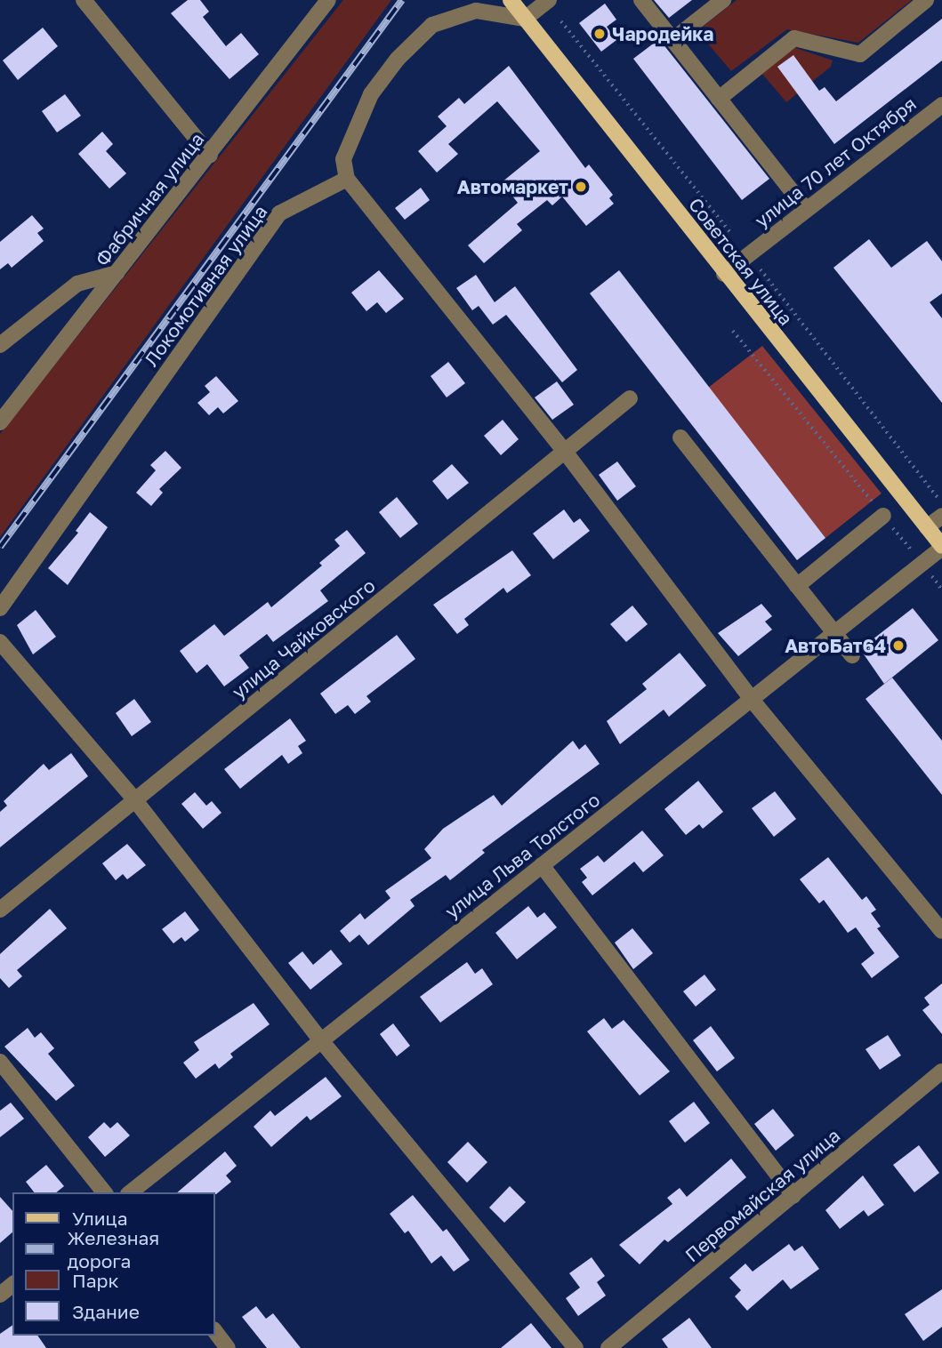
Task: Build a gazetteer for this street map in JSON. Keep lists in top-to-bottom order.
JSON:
{
  "streets": {
    "main road": ["Советская улица"],
    "street": [
      "улица 70 лет Октября",
      "Фабричная улица",
      "Локомотивная улица",
      "улица Чайковского",
      "улица Льва Толстого",
      "Первомайская улица"
    ]
  },
  "crossings": [
    ["улица 70 лет Октября", "Советская улица"],
    ["Советская улица", "улица Льва Толстого"]
  ],
  "places": ["Чародейка", "Автомаркет", "АвтоБат64"],
  "legend": [
    "Улица",
    "Железная дорога",
    "Парк",
    "Здание"
  ]
}
